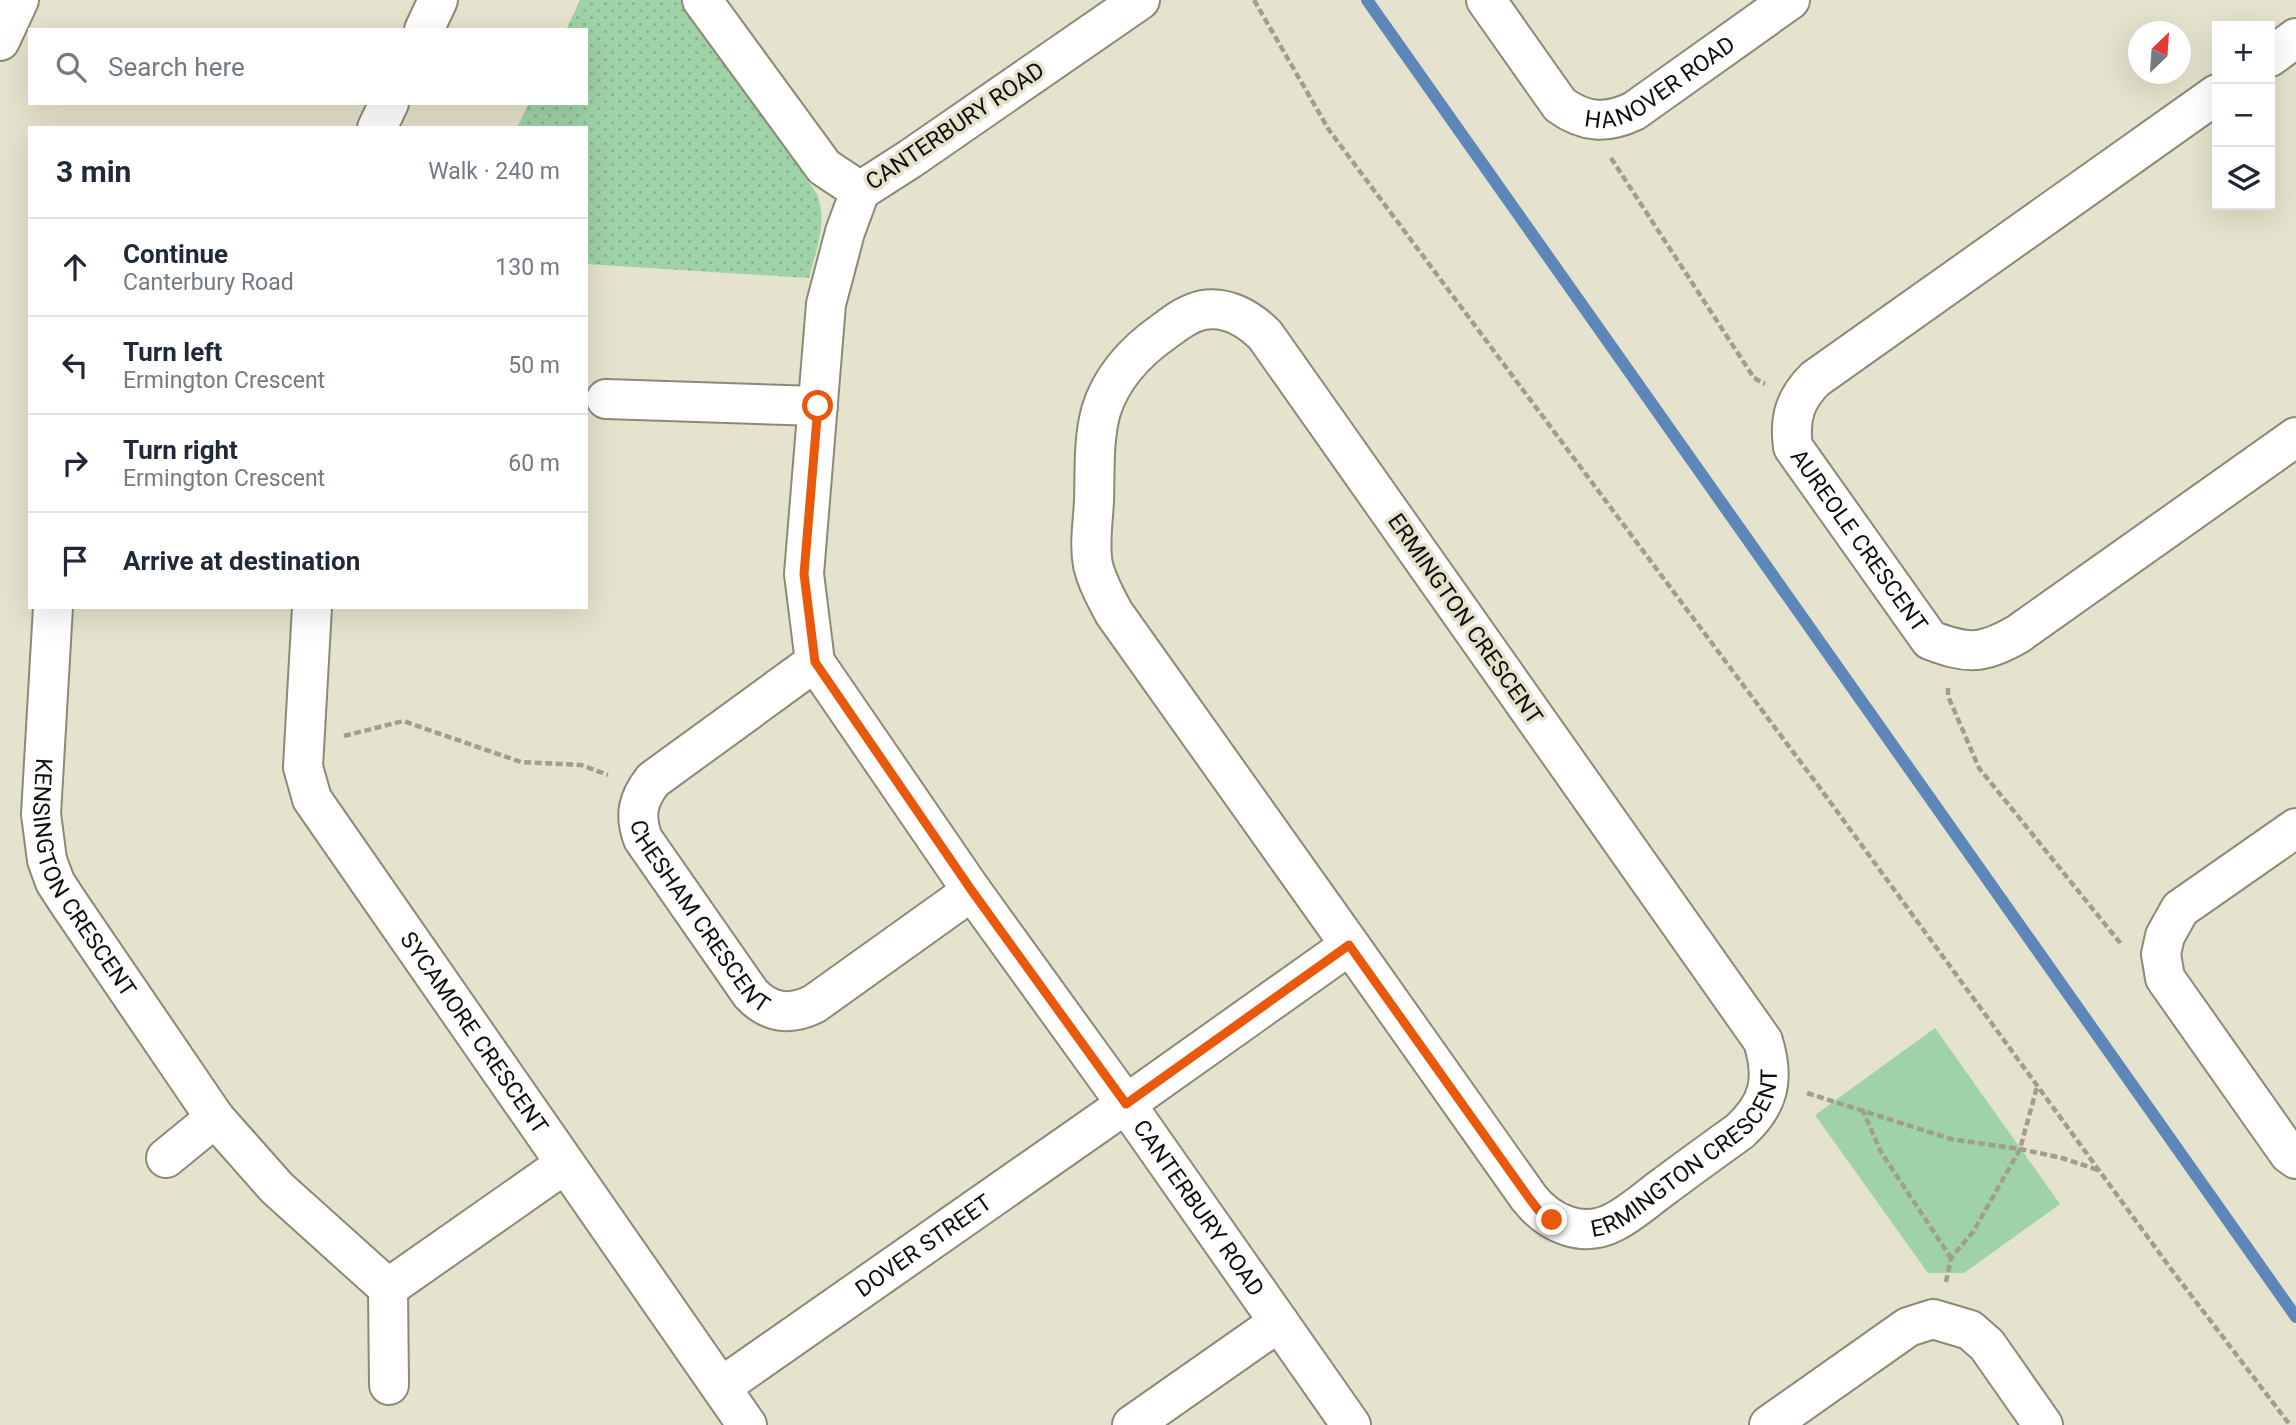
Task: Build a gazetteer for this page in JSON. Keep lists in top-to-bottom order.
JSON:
{
  "streets": {
    "street": [
      "HANOVER ROAD",
      "CANTERBURY ROAD",
      "AUREOLE CRESCENT",
      "ERMINGTON CRESCENT",
      "KENSINGTON CRESCENT",
      "CHESHAM CRESCENT",
      "SYCAMORE CRESCENT",
      "DOVER STREET"
    ]
  },
  "crossings": [
    ["CANTERBURY ROAD", "CHESHAM CRESCENT"],
    ["CANTERBURY ROAD", "DOVER STREET"],
    ["SYCAMORE CRESCENT", "DOVER STREET"]
  ],
  "north": "top right",
  "page": {
    "map_buttons": ["+", "−"],
    "search": "Search here",
    "heading": ["3 min", "Walk · 240 m"],
    "list": [
      ["Continue", "Canterbury Road", "130 m"],
      ["Turn left", "Ermington Crescent", "50 m"],
      ["Turn right", "Ermington Crescent", "60 m"],
      "Arrive at destination"
    ]
  }
}
